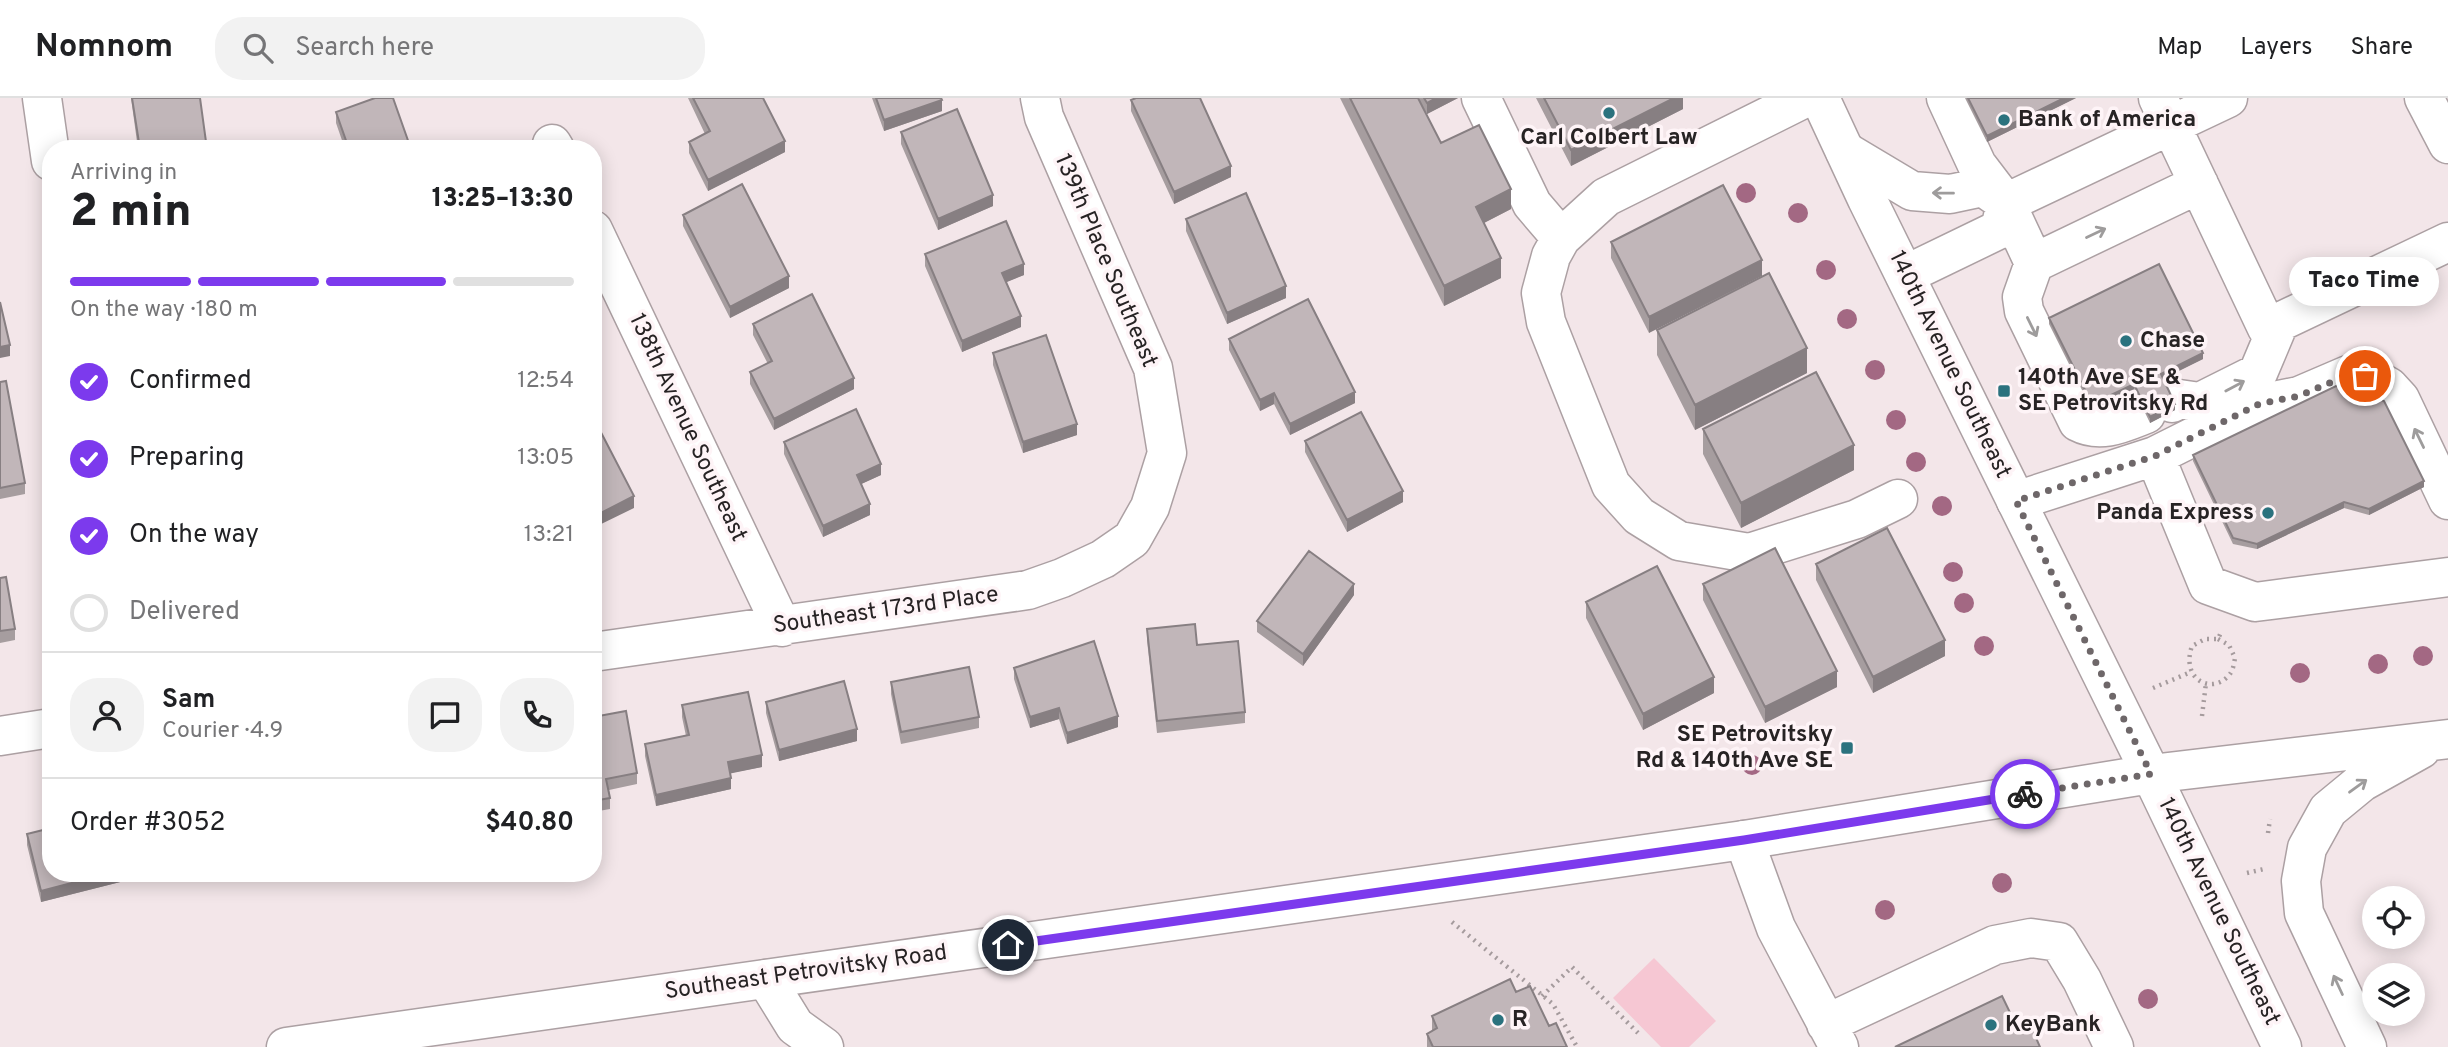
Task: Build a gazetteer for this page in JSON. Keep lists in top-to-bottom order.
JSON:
{
  "streets": {
    "main road": [
      "139th Place Southeast",
      "140th Avenue Southeast",
      "138th Avenue Southeast",
      "Southeast 173rd Place",
      "Southeast Petrovitsky Road"
    ]
  },
  "crossings": [
    ["139th Place Southeast", "Southeast 173rd Place"],
    ["140th Avenue Southeast", "Southeast Petrovitsky Road"],
    ["138th Avenue Southeast", "Southeast 173rd Place"]
  ],
  "places": {
    "other": [
      "Carl Colbert Law",
      "Bank of America",
      "Chase",
      "Taco Time",
      "Panda Express",
      "R",
      "KeyBank"
    ],
    "transit": ["140th Ave SE & SE Petrovitsky Rd", "SE Petrovitsky Rd & 140th Ave SE"]
  },
  "page": {
    "header": "Nomnom",
    "search": "Search here",
    "nav": ["Map", "Layers", "Share"],
    "heading": ["2 min", "Arriving in", "13:25–13:30"],
    "panel": [
      "Sam",
      "Courier · 4.9",
      "Order #3052",
      "$40.80"
    ],
    "bubble": "Taco Time",
    "bar": "On the way · 180 m",
    "list": [
      ["Confirmed", "12:54"],
      ["Preparing", "13:05"],
      ["On the way", "13:21"],
      "Delivered"
    ]
  }
}
